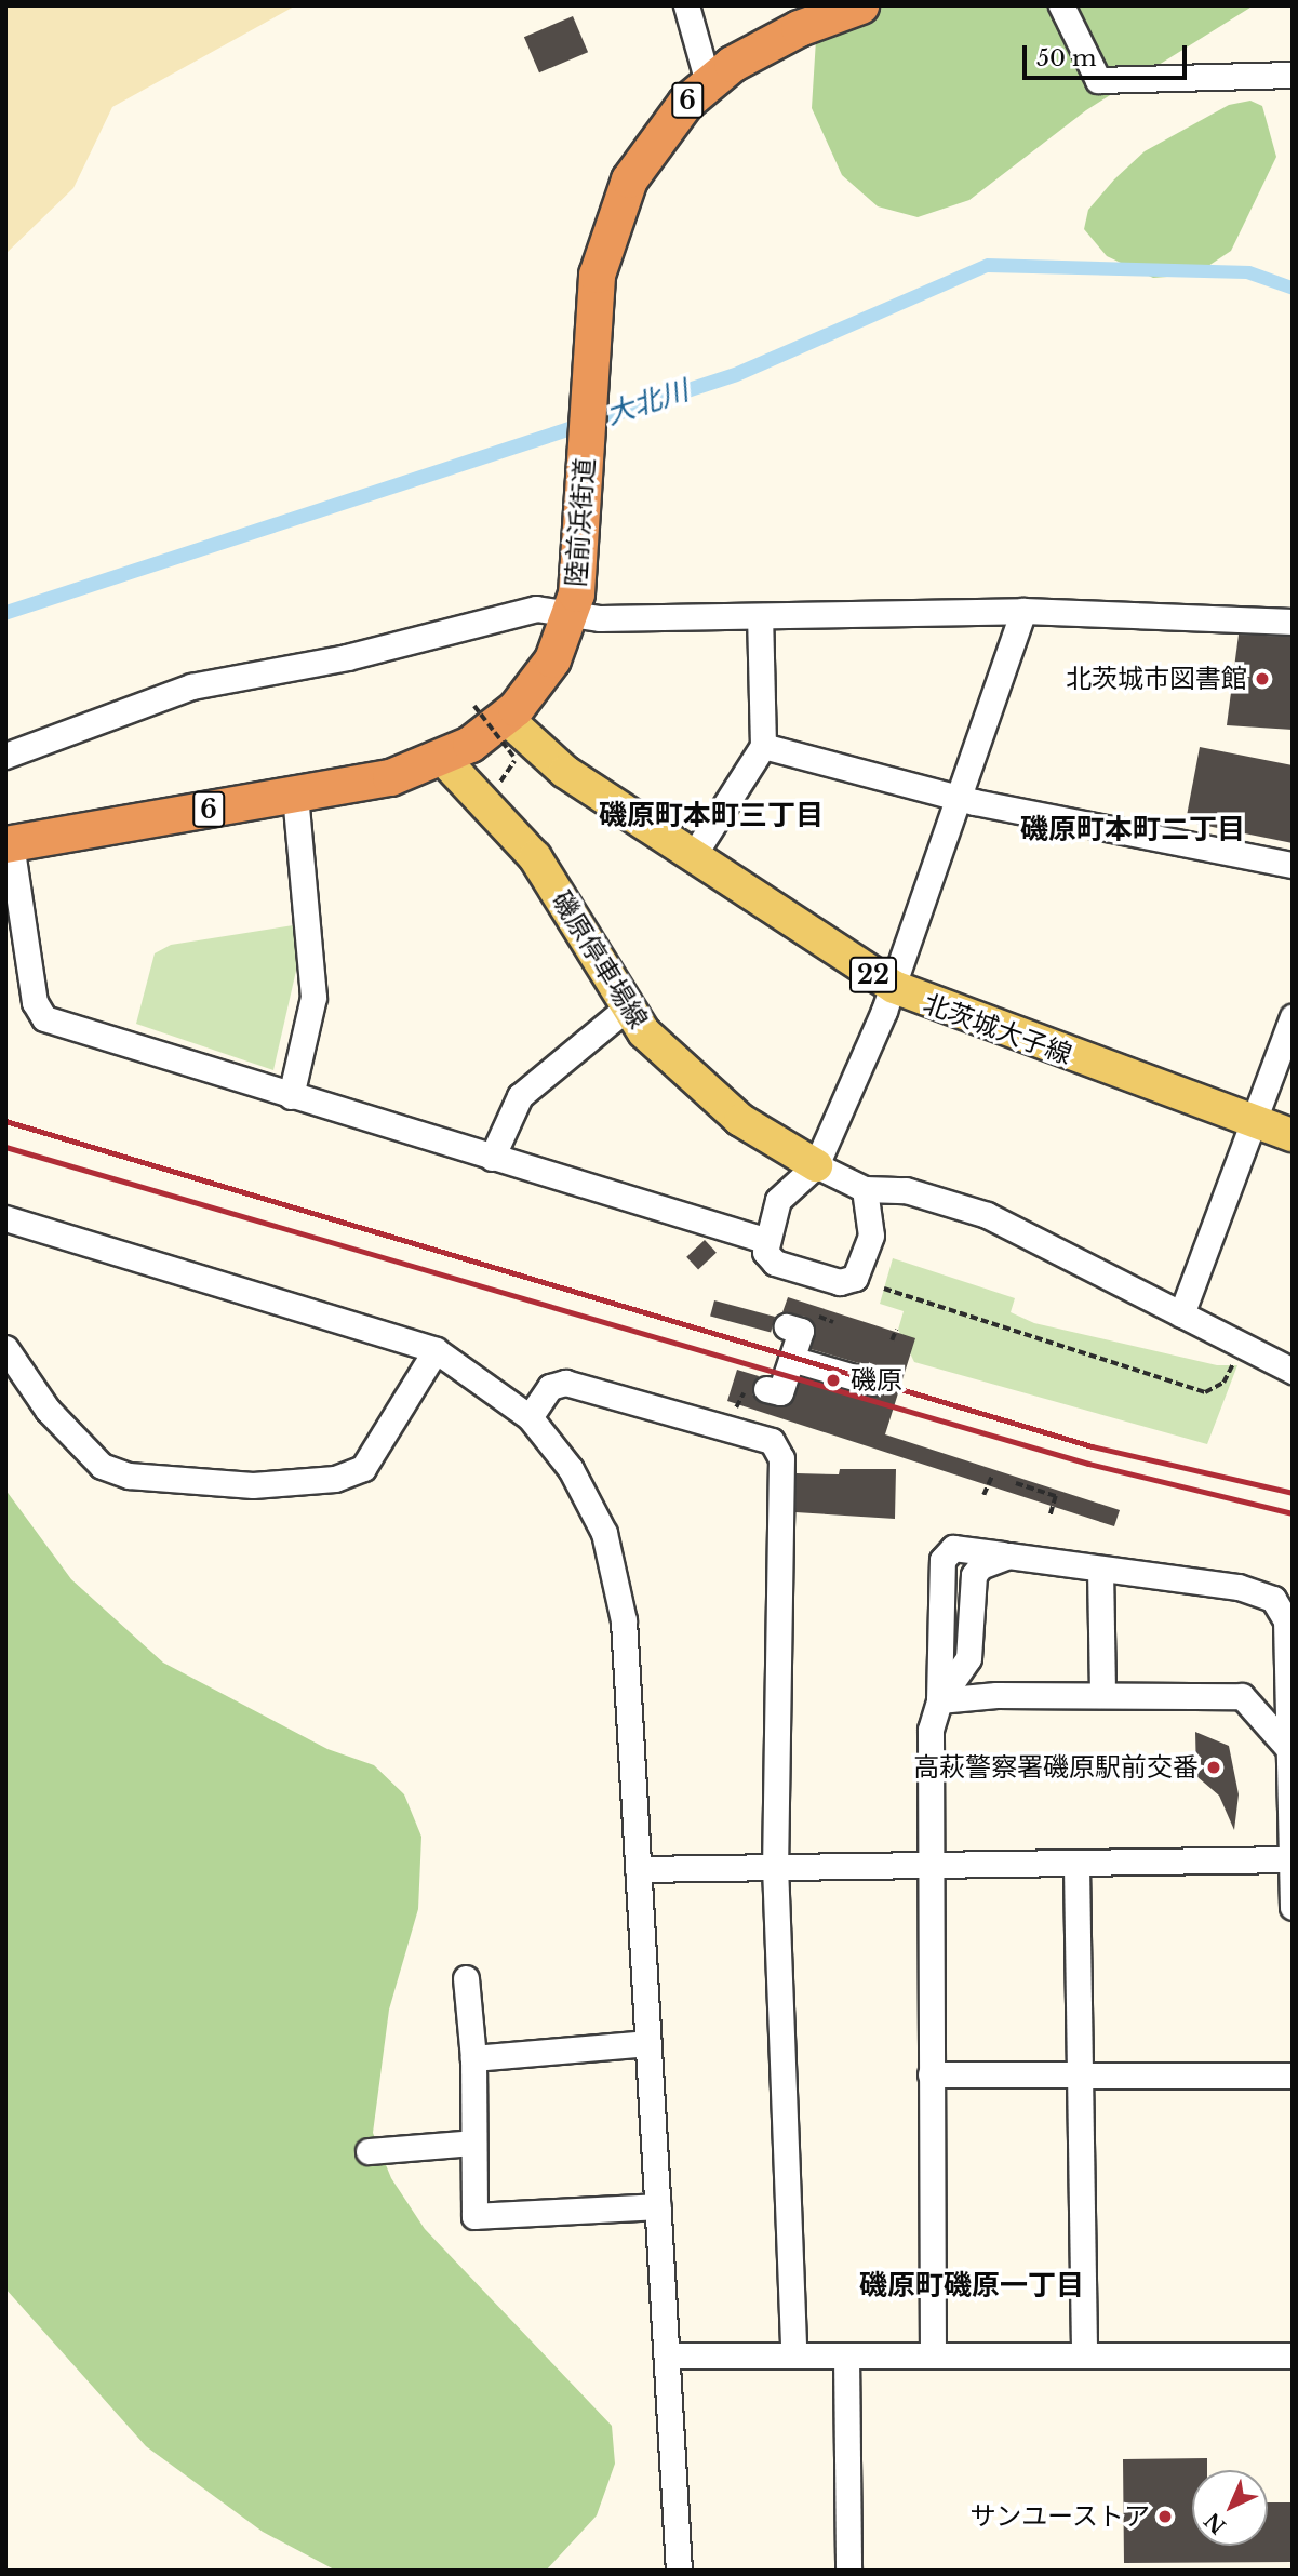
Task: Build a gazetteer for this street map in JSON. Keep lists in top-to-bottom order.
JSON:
{
  "streets": {
    "highway": ["6", "陸前浜街道"],
    "main road": ["磯原停車場線", "22", "北茨城大子線"]
  },
  "crossings": [
    ["陸前浜街道", "磯原停車場線"],
    ["陸前浜街道", "北茨城大子線"]
  ],
  "districts": ["磯原町本町三丁目", "磯原町本町二丁目", "磯原町磯原一丁目"],
  "water": ["大北川"],
  "places": [
    "北茨城市図書館",
    "磯原",
    "高萩警察署磯原駅前交番",
    "サンユーストア"
  ],
  "scale_bar": "50 m",
  "north": "bottom left"
}
